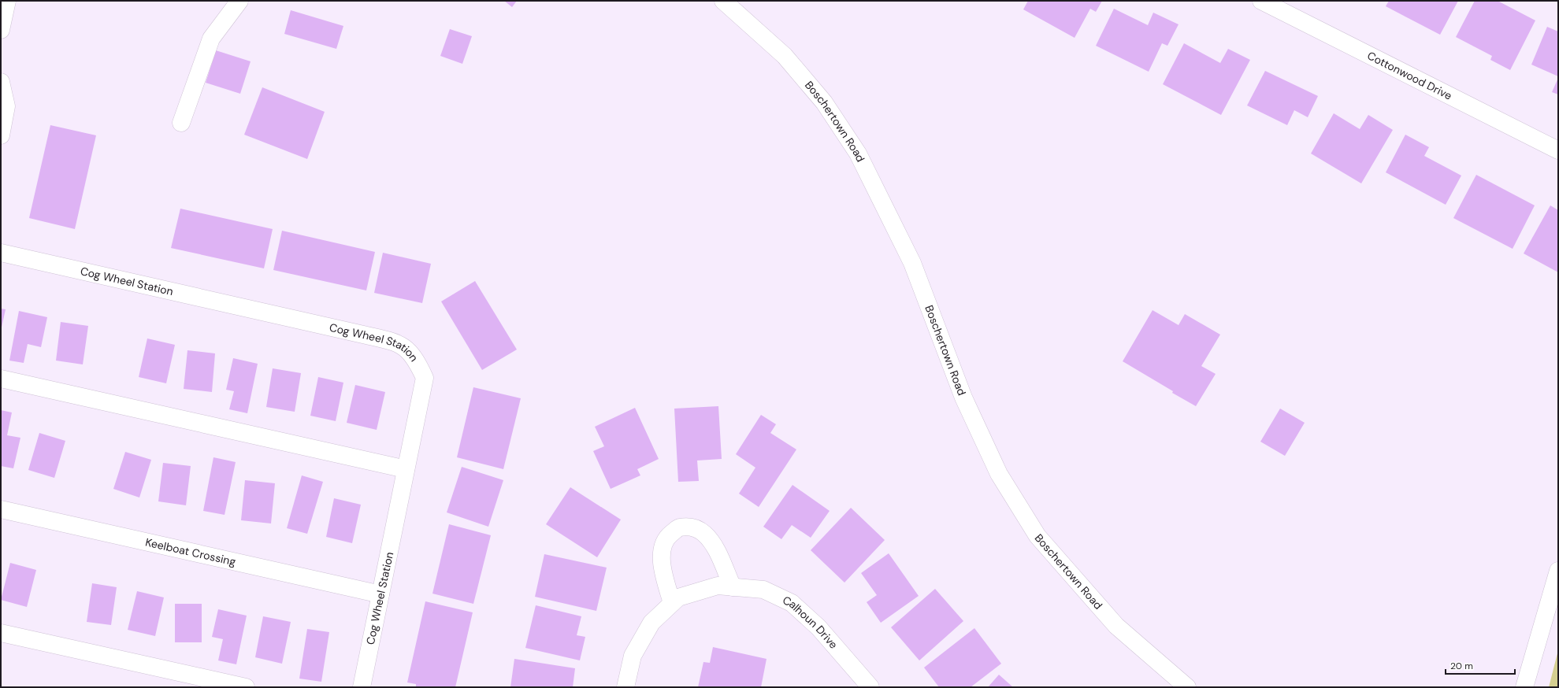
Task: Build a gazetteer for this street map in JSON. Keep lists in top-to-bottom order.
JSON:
{
  "streets": {
    "street": [
      "Cottonwood Drive",
      "Boschertown Road",
      "Cog Wheel Station",
      "Keelboat Crossing",
      "Calhoun Drive"
    ]
  },
  "crossings": [
    ["Cog Wheel Station", "Keelboat Crossing"]
  ],
  "scale_bar": "20 m"
}
